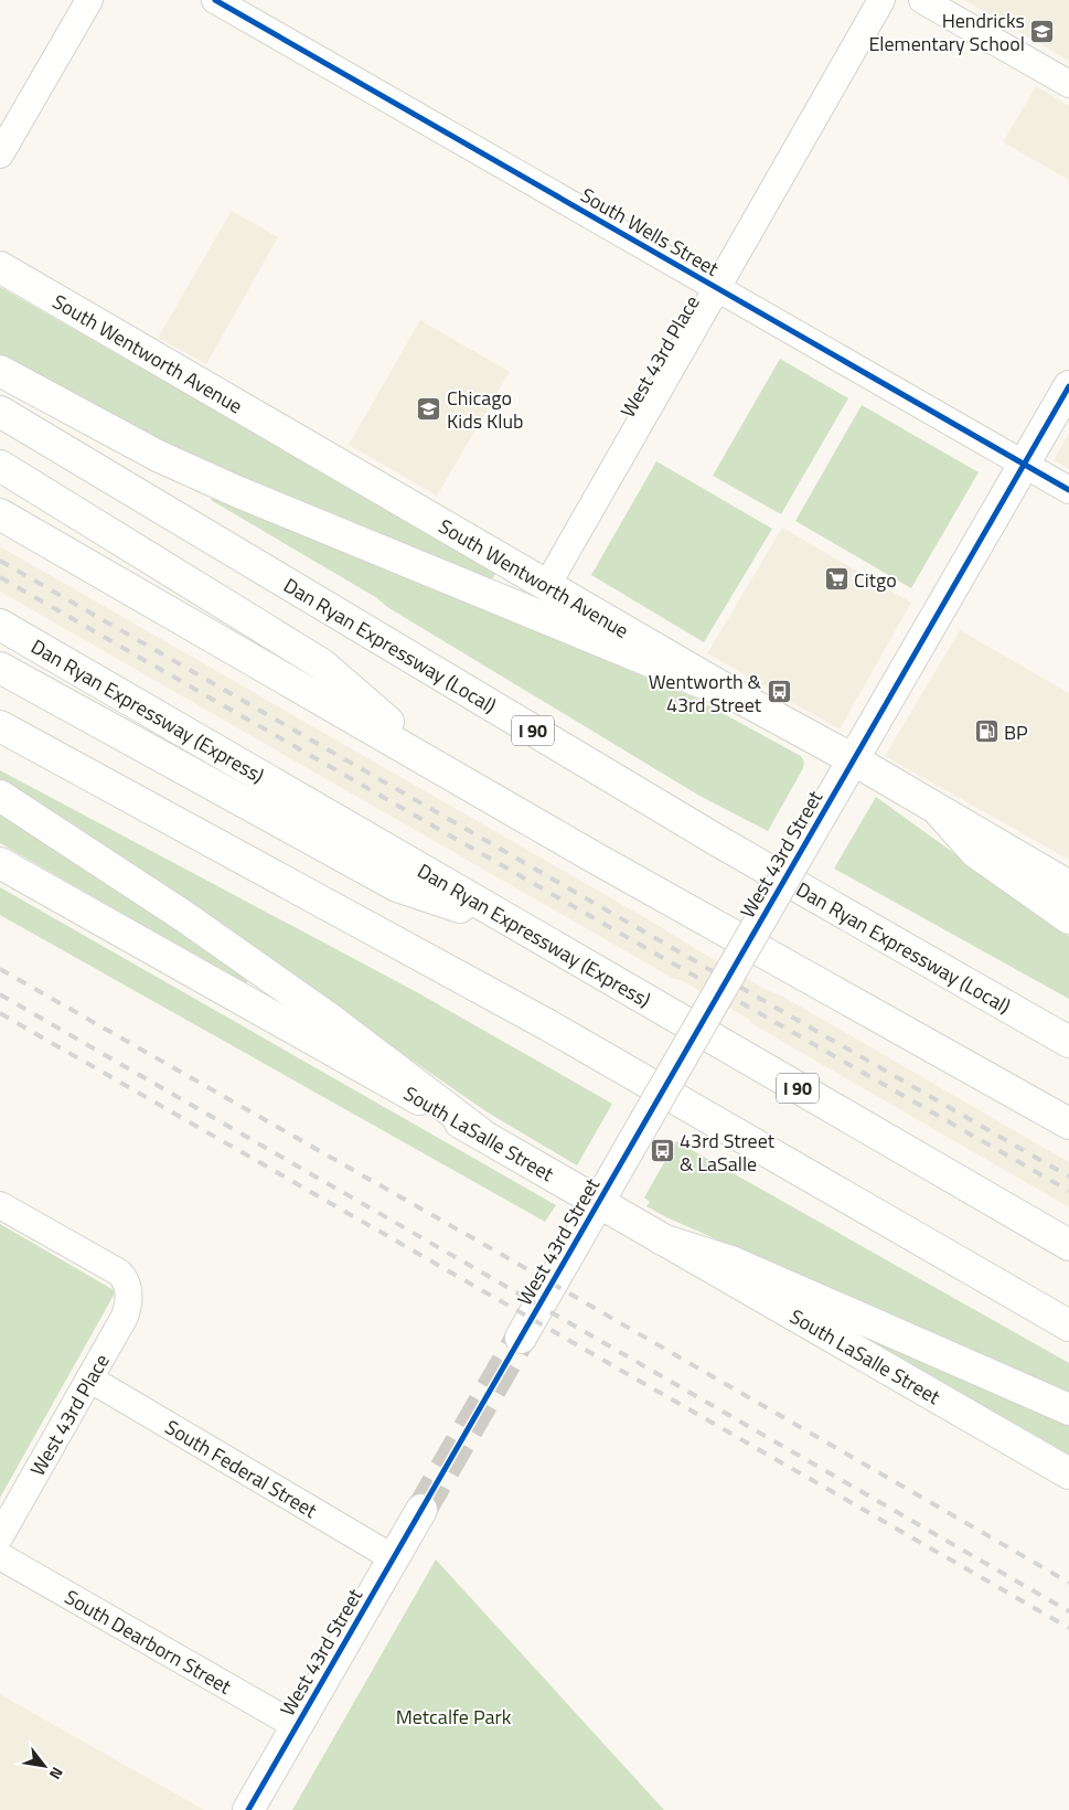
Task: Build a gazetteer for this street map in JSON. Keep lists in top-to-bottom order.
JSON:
{
  "streets": {
    "main road": [
      "South Wentworth Avenue",
      "Dan Ryan Expressway (Local)",
      "Dan Ryan Expressway (Express)",
      "I 90",
      "West 43rd Street",
      "South LaSalle Street"
    ],
    "street": [
      "South Wells Street",
      "West 43rd Place",
      "South Federal Street",
      "South Dearborn Street"
    ]
  },
  "crossings": [
    ["South Wells Street", "West 43rd Place"],
    ["South Wells Street", "West 43rd Street"],
    ["South Wentworth Avenue", "West 43rd Place"],
    ["South Wentworth Avenue", "West 43rd Street"],
    ["West 43rd Place", "South Federal Street"],
    ["West 43rd Street", "South LaSalle Street"],
    ["West 43rd Street", "South Federal Street"],
    ["West 43rd Street", "South Dearborn Street"]
  ],
  "parks": ["Metcalfe Park"],
  "places": {
    "school or university": ["Hendricks Elementary School", "Chicago Kids Klub"],
    "supermarket": ["Citgo"],
    "bus stop": ["Wentworth & 43rd Street", "43rd Street & LaSalle"],
    "fuel station": ["BP"]
  },
  "north": "bottom right"
}
